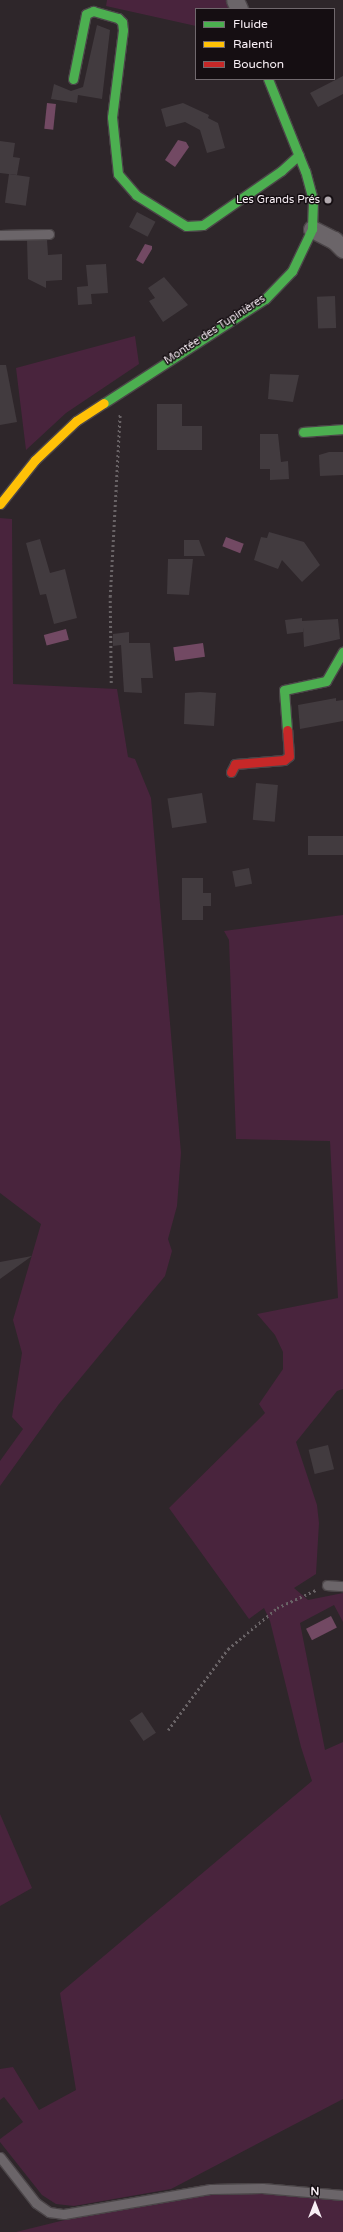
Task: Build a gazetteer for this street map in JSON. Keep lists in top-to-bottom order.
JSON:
{
  "streets": {
    "street": ["Montée des Tupinières"]
  },
  "places": ["Les Grands Prés"],
  "legend": ["Fluide", "Ralenti", "Bouchon"],
  "north": "top"
}
